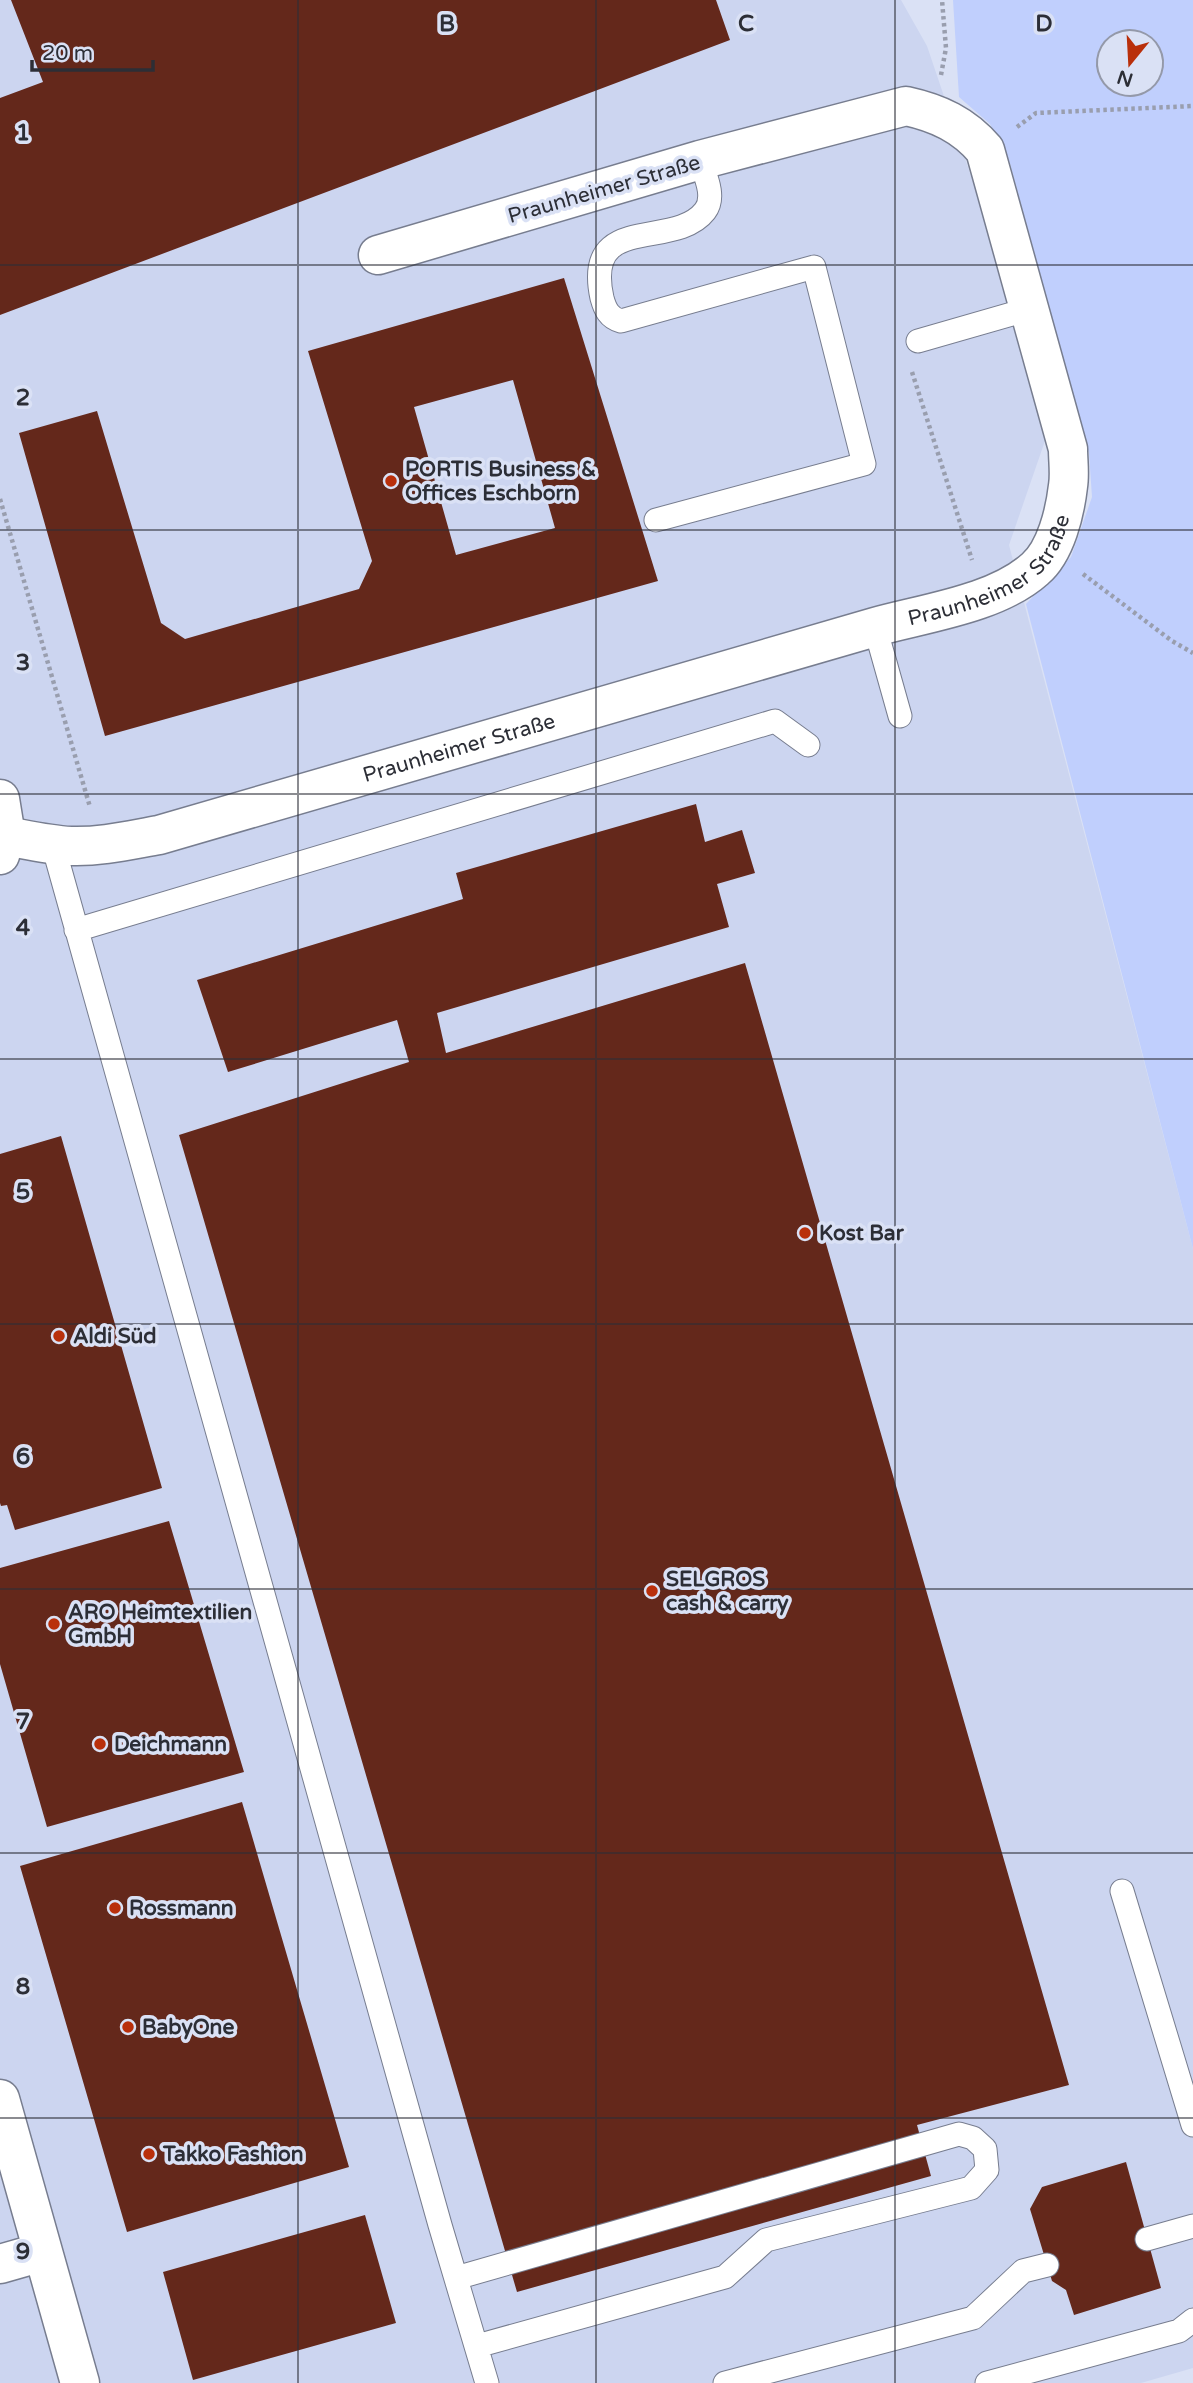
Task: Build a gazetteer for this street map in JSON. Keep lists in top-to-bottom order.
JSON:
{
  "streets": {
    "street": ["Praunheimer Straße"]
  },
  "places": [
    "PORTIS Business & Offices Eschborn",
    "Kost Bar",
    "Aldi Süd",
    "SELGROS cash & carry",
    "ARO Heimtextilien GmbH",
    "Deichmann",
    "Rossmann",
    "BabyOne",
    "Takko Fashion"
  ],
  "scale_bar": "20 m",
  "north": "bottom",
  "grid": {
    "columns": ["B", "C", "D"],
    "rows": [
      "1",
      "2",
      "3",
      "4",
      "5",
      "6",
      "7",
      "8",
      "9"
    ]
  }
}
